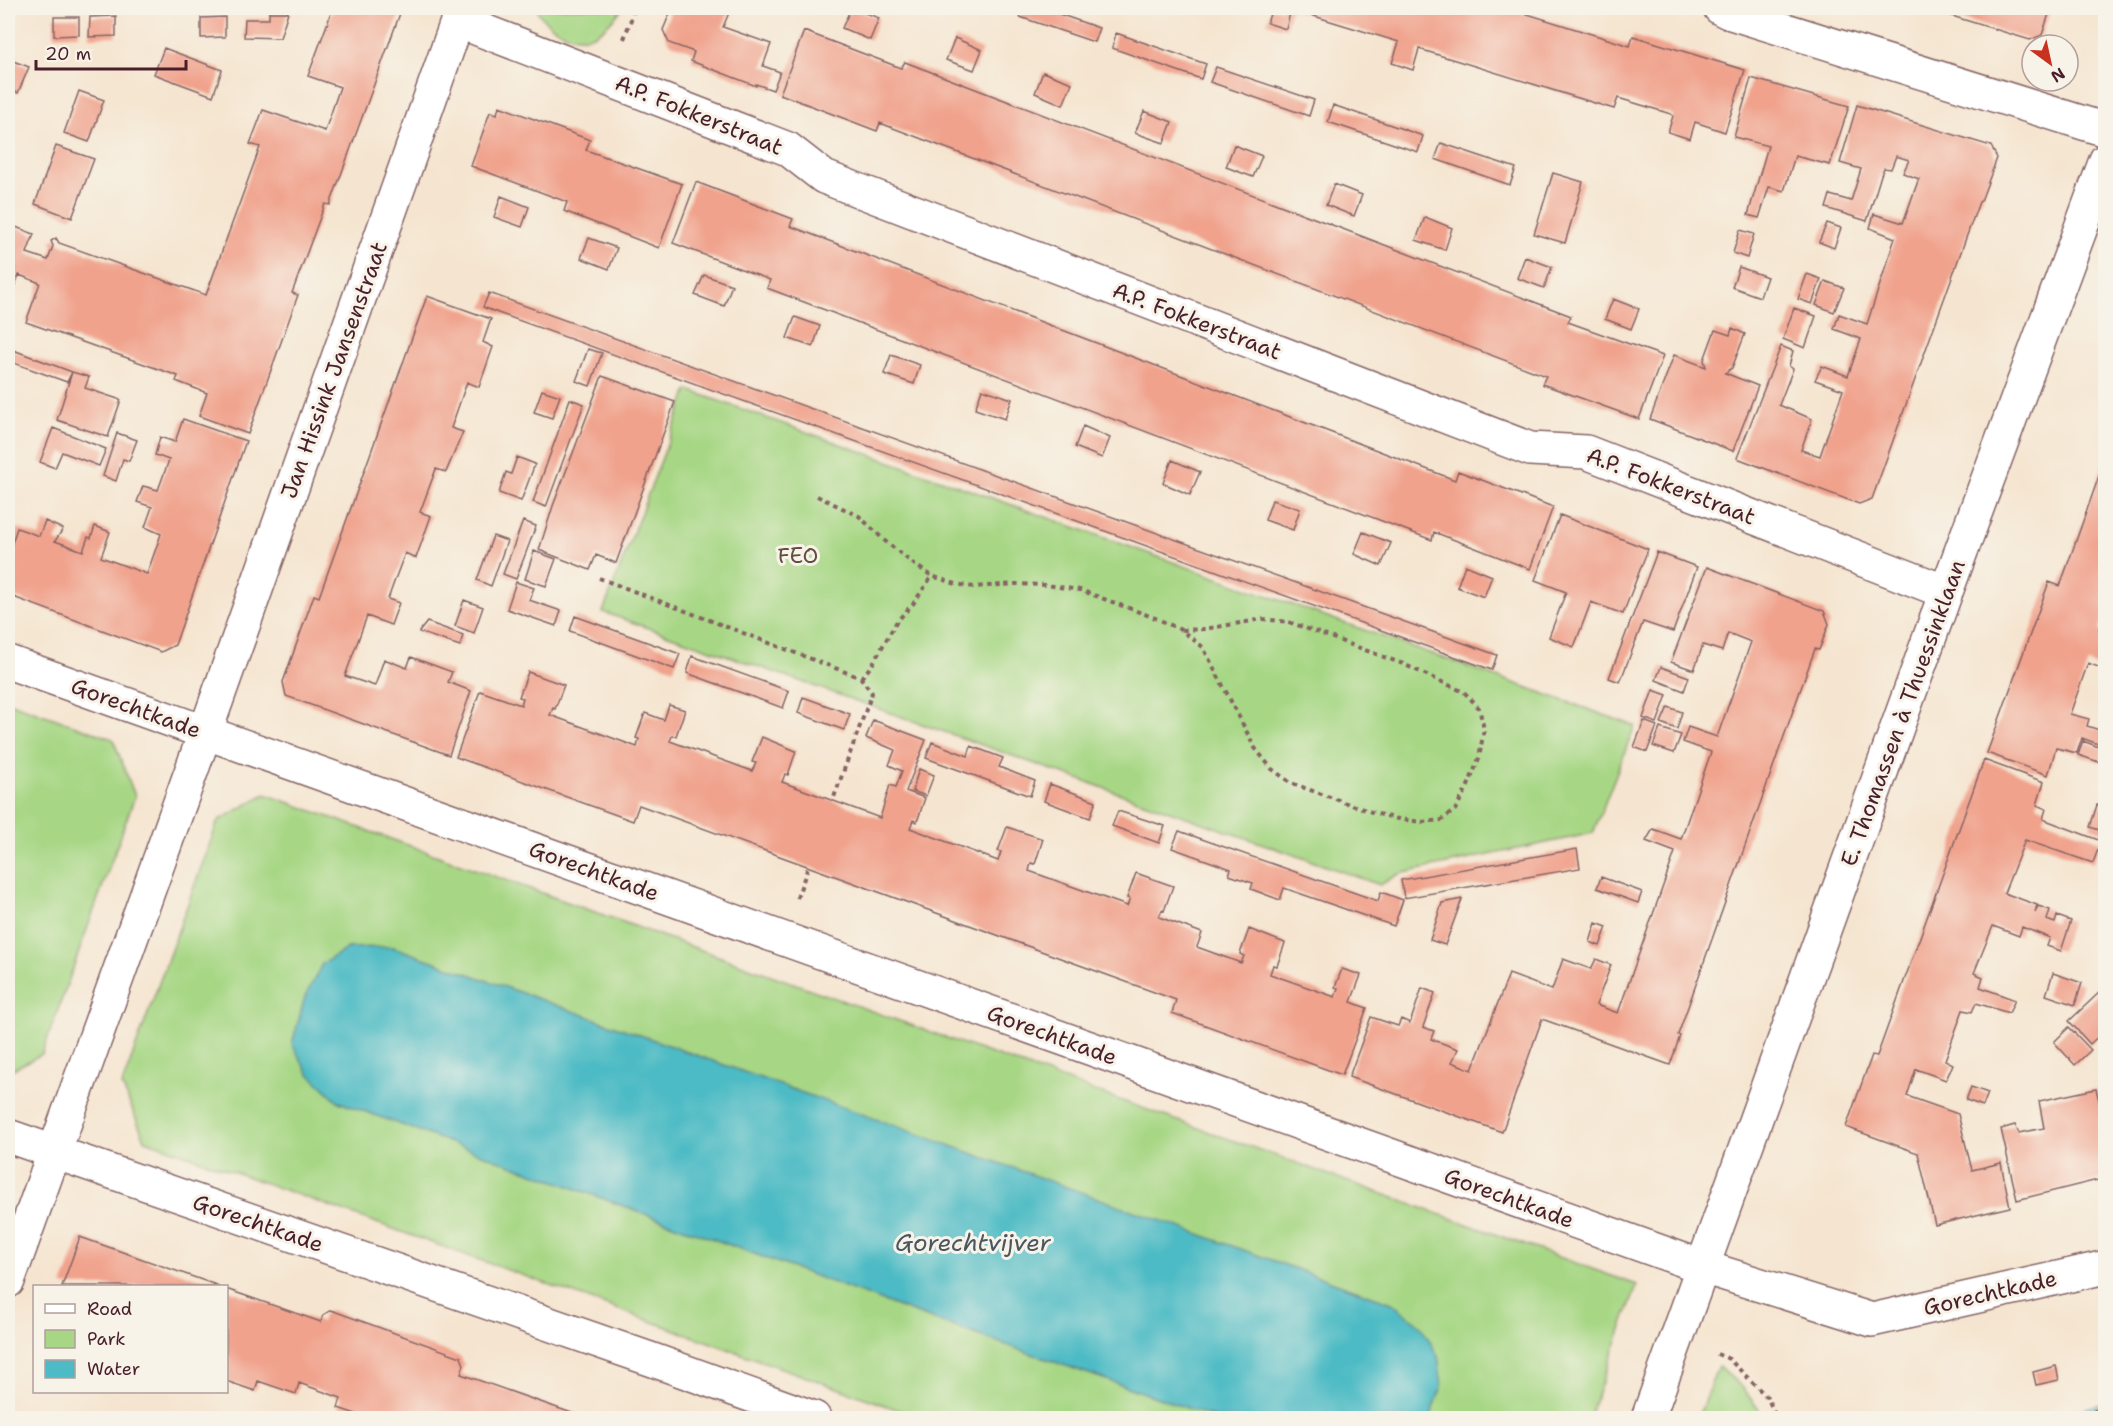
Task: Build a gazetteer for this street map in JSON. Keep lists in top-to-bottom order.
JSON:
{
  "streets": {
    "street": [
      "A.P. Fokkerstraat",
      "Jan Hissink Jansenstraat",
      "Gorechtkade",
      "E. Thomassen à Thuessinklaan"
    ]
  },
  "crossings": [
    ["A.P. Fokkerstraat", "Jan Hissink Jansenstraat"],
    ["A.P. Fokkerstraat", "E. Thomassen à Thuessinklaan"],
    ["Jan Hissink Jansenstraat", "Gorechtkade"],
    ["Gorechtkade", "E. Thomassen à Thuessinklaan"]
  ],
  "water": ["Gorechtvijver"],
  "parks": ["FEO"],
  "legend": ["Road", "Park", "Water"],
  "scale_bar": "20 m",
  "north": "bottom right"
}
